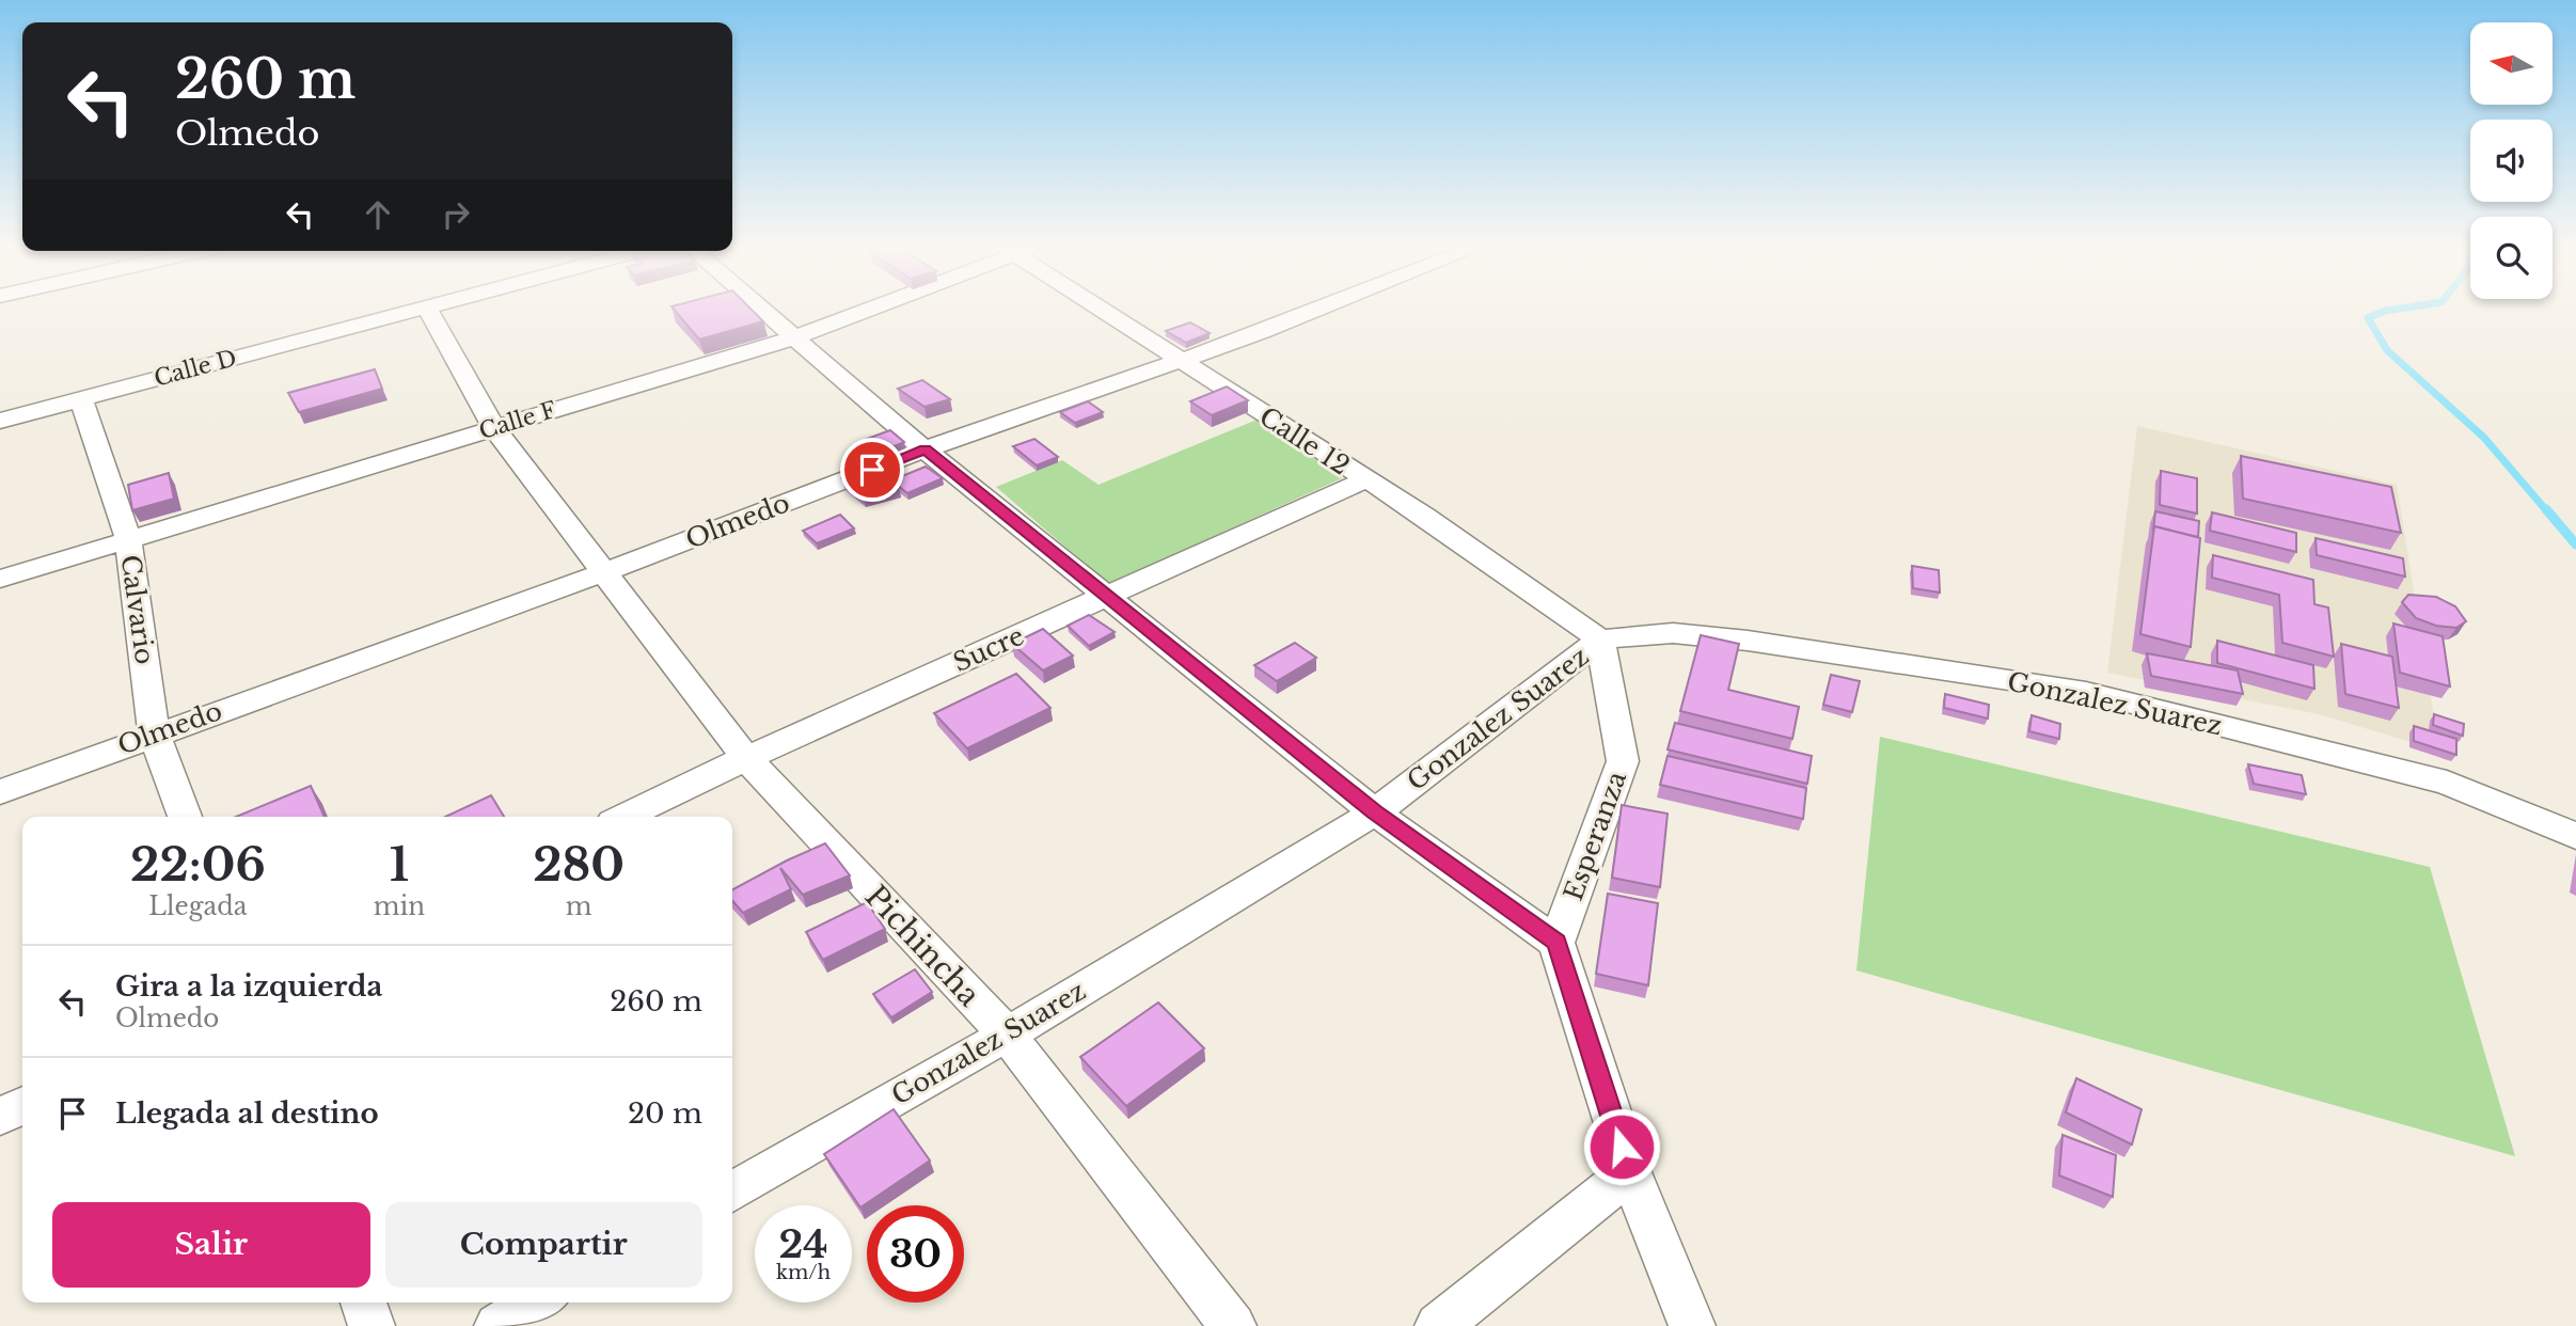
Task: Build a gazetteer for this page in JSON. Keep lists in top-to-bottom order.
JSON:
{
  "streets": {
    "street": [
      "Calle D",
      "Calle F",
      "Calle 12",
      "Olmedo",
      "Calvario",
      "Sucre",
      "Gonzalez Suarez",
      "Esperanza",
      "Pichincha"
    ]
  },
  "crossings": [
    ["Calle D", "Calvario"],
    ["Calle F", "Calvario"],
    ["Calle F", "Pichincha"],
    ["Calle 12", "Olmedo"],
    ["Calle 12", "Sucre"],
    ["Calle 12", "Gonzalez Suarez"],
    ["Calle 12", "Esperanza"],
    ["Olmedo", "Calvario"],
    ["Olmedo", "Pichincha"],
    ["Sucre", "Pichincha"],
    ["Gonzalez Suarez", "Esperanza"],
    ["Gonzalez Suarez", "Pichincha"]
  ],
  "north": "left",
  "page": {
    "turn": ["260 m", "Olmedo"],
    "eta": [
      "22:06",
      "Llegada",
      "1",
      "min",
      "280",
      "m"
    ],
    "list": [
      {
        "name": "Gira a la izquierda",
        "note": "Olmedo",
        "value": "260 m"
      },
      {
        "name": "Llegada al destino",
        "value": "20 m"
      }
    ],
    "buttons": ["Salir", "Compartir"],
    "speed": "24 km/h",
    "limit": "30"
  }
}
